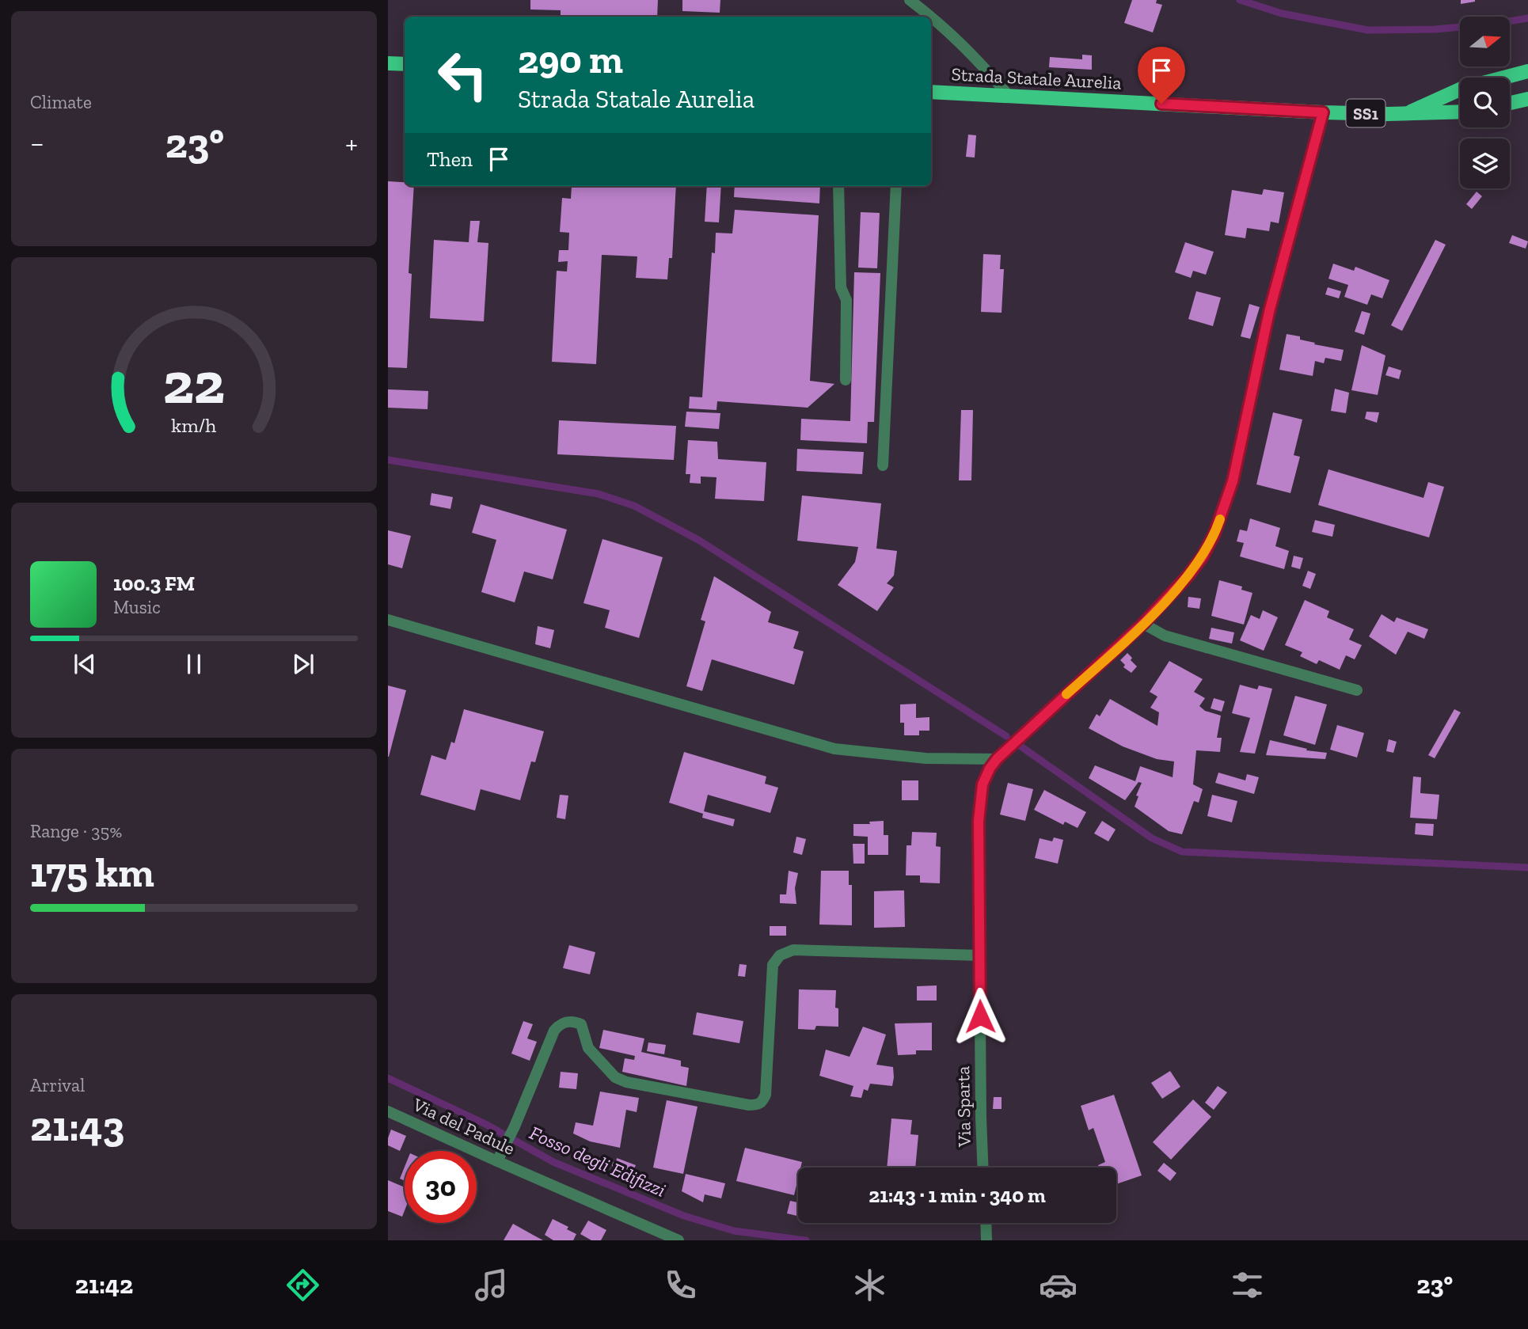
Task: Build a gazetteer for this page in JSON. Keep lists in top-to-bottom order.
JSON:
{
  "streets": {
    "main road": ["Strada Statale Aurelia", "SS1"],
    "street": ["Via Sparta", "Via del Padule"]
  },
  "crossings": [
    ["Strada Statale Aurelia", "Via Sparta"]
  ],
  "water": ["Fosso degli Edifizzi"],
  "north": "right",
  "page": {
    "tile": [
      "Climate",
      ["Range · 35%", "175 km"],
      ["Arrival", "21:43"]
    ],
    "turn": ["290 m", "Strada Statale Aurelia"],
    "heat": ["−", "23°", "+"],
    "then": "Then",
    "song": ["100.3 FM", "Music"],
    "limit": "30",
    "trip": "21:43 · 1 min · 340 m",
    "tabs": ["21:42", "23°"],
    "gauge": ["22", "km/h"]
  }
}
